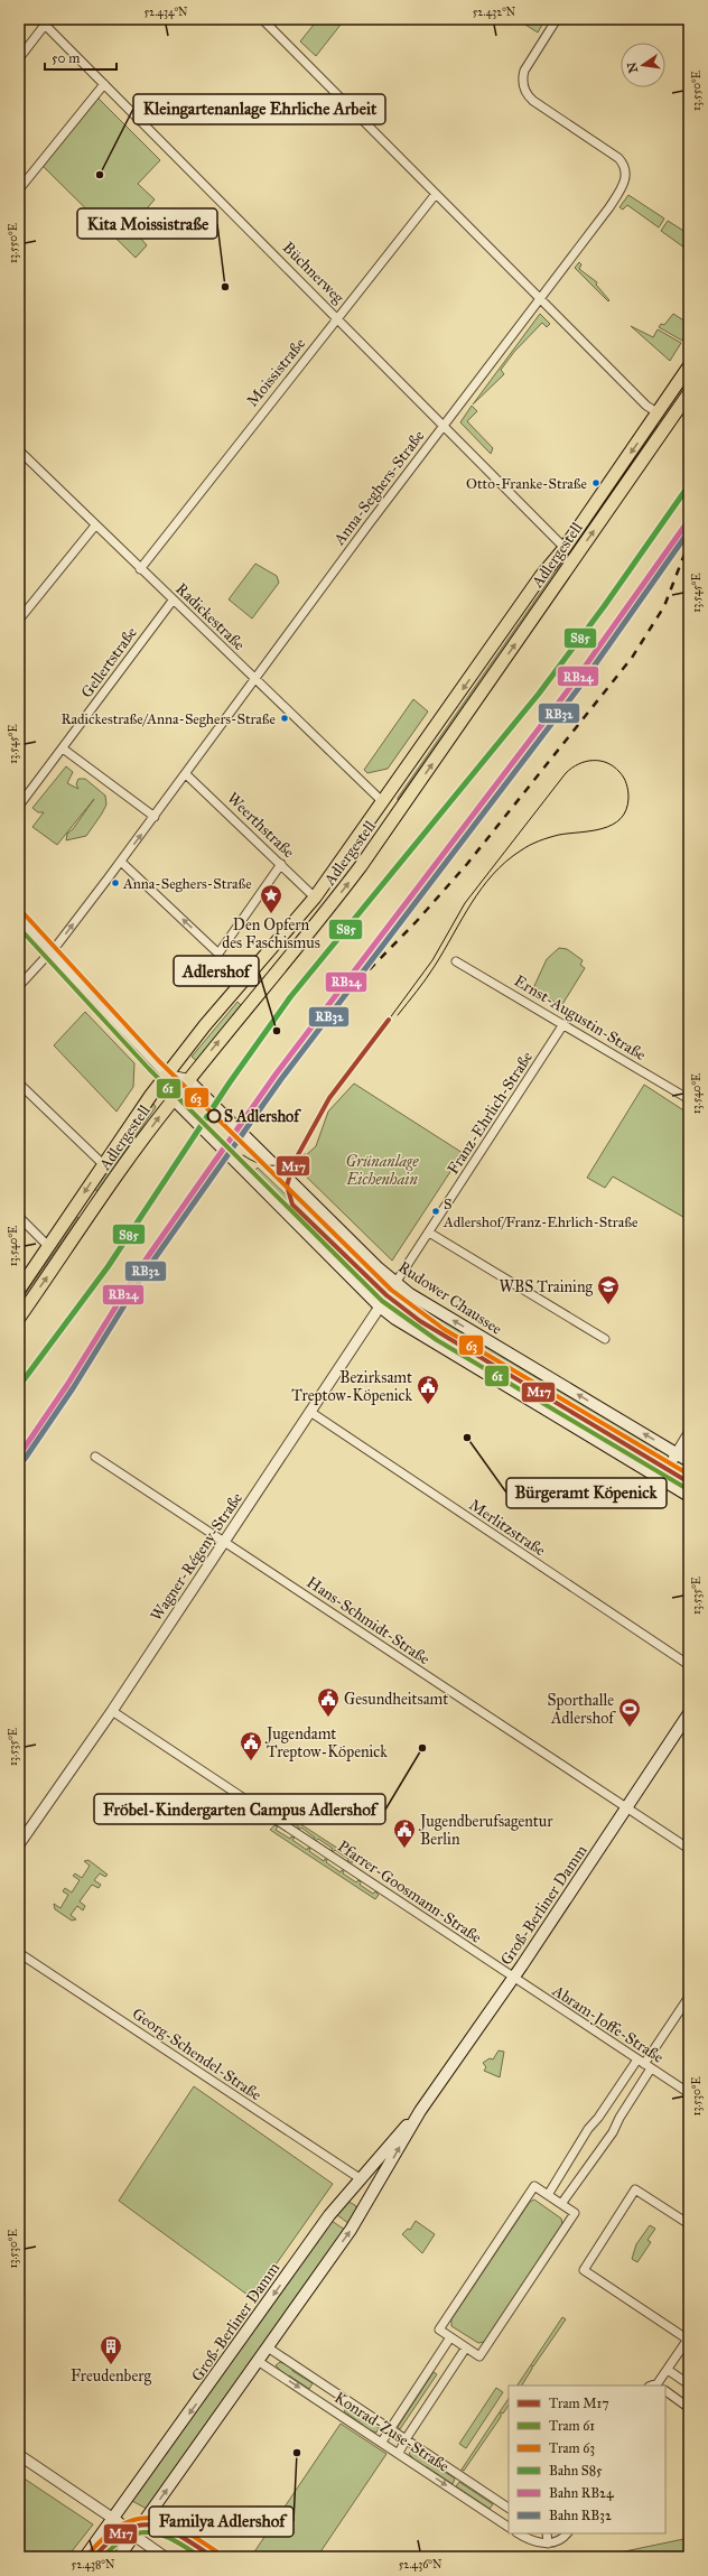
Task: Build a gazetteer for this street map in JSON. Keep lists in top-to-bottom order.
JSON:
{
  "streets": {
    "main road": ["Adlergestell", "Rudower Chaussee", "Groß-Berliner Damm"],
    "street": [
      "Büchnerweg",
      "Moissistraße",
      "Anna-Seghers-Straße",
      "Radickestraße",
      "Gellertstraße",
      "Weerthstraße",
      "Ernst-Augustin-Straße",
      "Franz-Ehrlich-Straße",
      "Merlitzstraße",
      "Wagner-Régeny-Straße",
      "Hans-Schmidt-Straße",
      "Pfarrer-Goosmann-Straße",
      "Abram-Joffe-Straße",
      "Georg-Schendel-Straße",
      "Konrad-Zuse-Straße"
    ]
  },
  "crossings": [
    ["Büchnerweg", "Moissistraße"],
    ["Büchnerweg", "Anna-Seghers-Straße"],
    ["Büchnerweg", "Adlergestell"],
    ["Moissistraße", "Radickestraße"],
    ["Anna-Seghers-Straße", "Radickestraße"],
    ["Anna-Seghers-Straße", "Weerthstraße"],
    ["Adlergestell", "Radickestraße"],
    ["Adlergestell", "Weerthstraße"],
    ["Adlergestell", "Rudower Chaussee"],
    ["Radickestraße", "Gellertstraße"],
    ["Ernst-Augustin-Straße", "Franz-Ehrlich-Straße"],
    ["Franz-Ehrlich-Straße", "Rudower Chaussee"],
    ["Franz-Ehrlich-Straße", "Wagner-Régeny-Straße"],
    ["Rudower Chaussee", "Wagner-Régeny-Straße"],
    ["Merlitzstraße", "Wagner-Régeny-Straße"],
    ["Wagner-Régeny-Straße", "Hans-Schmidt-Straße"],
    ["Wagner-Régeny-Straße", "Pfarrer-Goosmann-Straße"],
    ["Hans-Schmidt-Straße", "Groß-Berliner Damm"],
    ["Pfarrer-Goosmann-Straße", "Groß-Berliner Damm"],
    ["Pfarrer-Goosmann-Straße", "Abram-Joffe-Straße"],
    ["Groß-Berliner Damm", "Abram-Joffe-Straße"],
    ["Groß-Berliner Damm", "Georg-Schendel-Straße"],
    ["Groß-Berliner Damm", "Konrad-Zuse-Straße"]
  ],
  "parks": ["Grünanlage Eichenhain"],
  "places": {
    "other": [
      "Kleingartenanlage Ehrliche Arbeit",
      "Kita Moissistraße",
      "Otto-Franke-Straße",
      "Radickestraße/Anna-Seghers-Straße",
      "Anna-Seghers-Straße",
      "Adlershof",
      "S Adlershof",
      "S Adlershof/Franz-Ehrlich-Straße",
      "Bürgeramt Köpenick",
      "Fröbel-Kindergarten Campus Adlershof",
      "Familya Adlershof"
    ],
    "place": ["Den Opfern des Faschismus"],
    "school or university": ["WBS Training"],
    "public building": [
      "Bezirksamt Treptow-Köpenick",
      "Gesundheitsamt",
      "Jugendamt Treptow-Köpenick",
      "Jugendberufsagentur Berlin"
    ],
    "sports": ["Sporthalle Adlershof"],
    "building": ["Freudenberg"]
  },
  "lines": [
    "rail line S85",
    "rail line RB24",
    "rail line RB32",
    "tram line 63",
    "tram line 61",
    "tram line M17"
  ],
  "legend": [
    "Tram M17",
    "Tram 61",
    "Tram 63",
    "Bahn S85",
    "Bahn RB24",
    "Bahn RB32"
  ],
  "scale_bar": "50 m",
  "north": "left",
  "coordinates": [
    "52.434°N",
    "52.432°N",
    "13.550°E",
    "13.545°E",
    "13.540°E",
    "13.535°E",
    "13.530°E",
    "52.438°N",
    "52.436°N"
  ]
}
